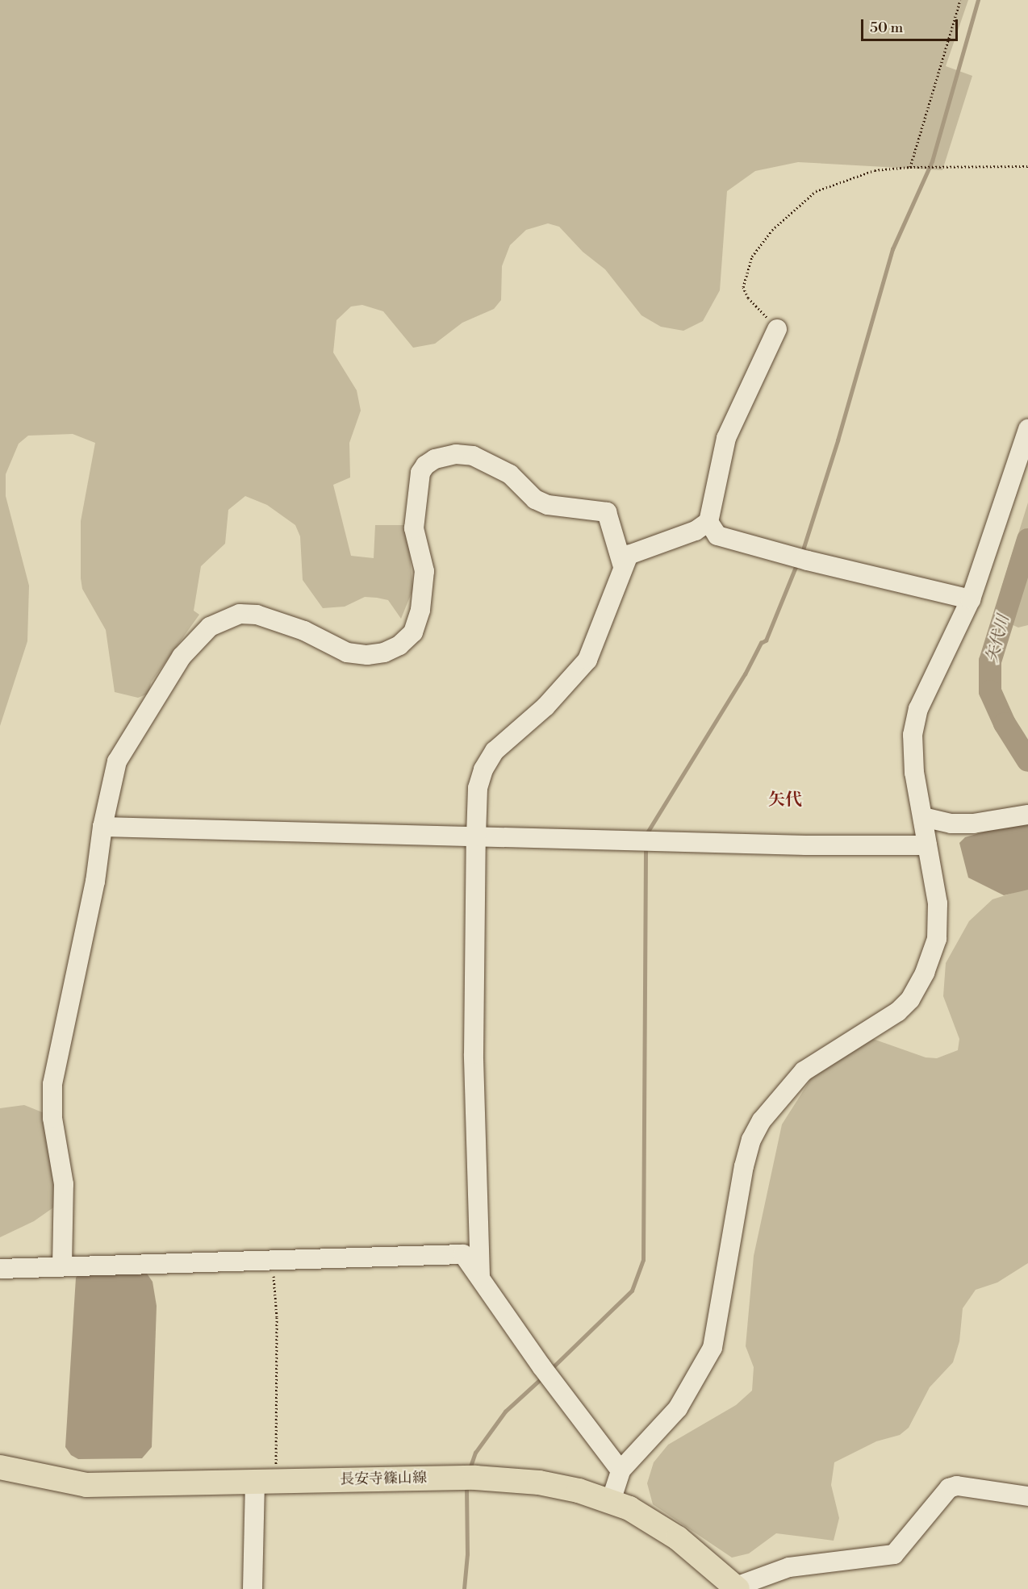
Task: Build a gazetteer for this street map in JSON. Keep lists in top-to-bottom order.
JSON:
{
  "streets": {
    "main road": ["長安寺篠山線"]
  },
  "districts": ["矢代"],
  "water": ["矢代川"],
  "scale_bar": "50 m"
}
